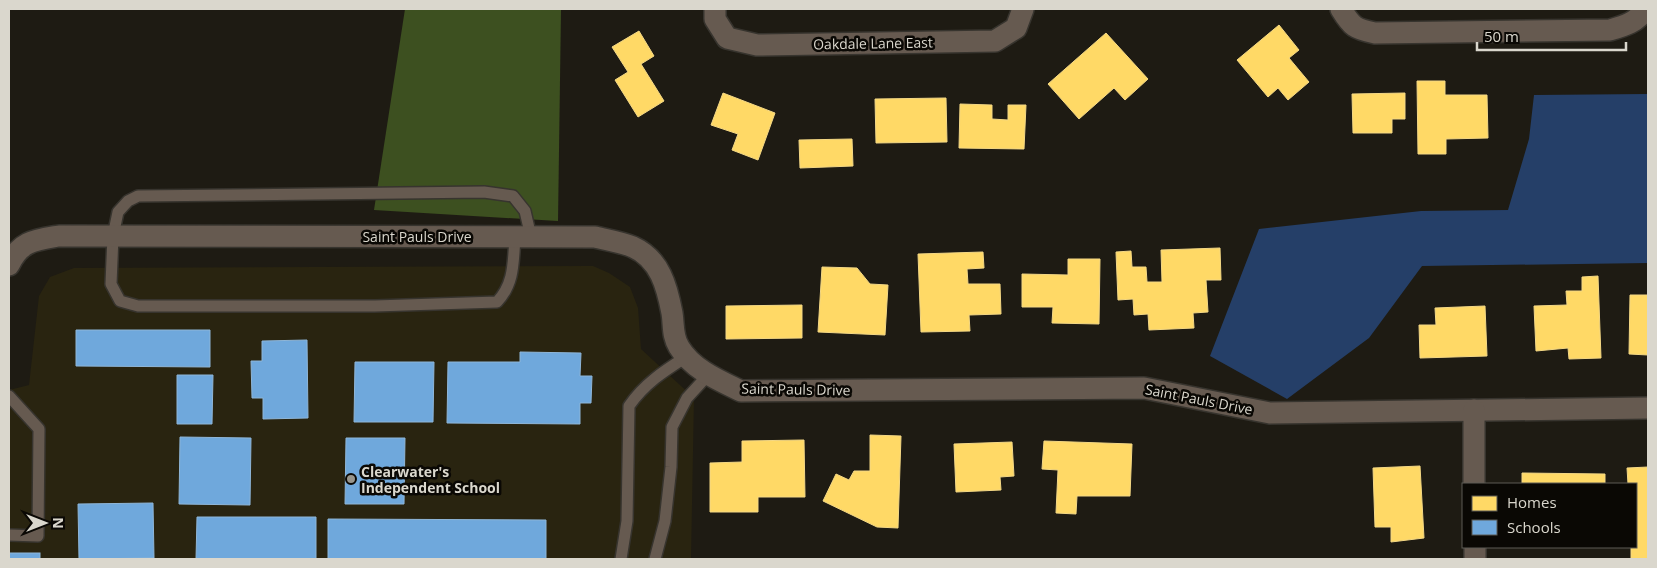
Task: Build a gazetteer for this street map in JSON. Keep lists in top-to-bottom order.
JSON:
{
  "streets": {
    "street": ["Oakdale Lane East", "Saint Pauls Drive"]
  },
  "places": ["Clearwater's Independent School"],
  "legend": ["Homes", "Schools"],
  "scale_bar": "50 m",
  "north": "right"
}
